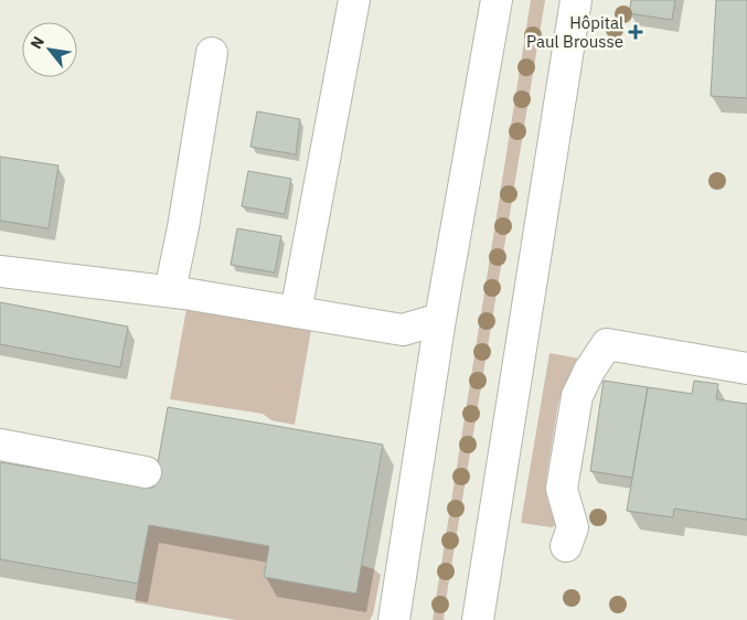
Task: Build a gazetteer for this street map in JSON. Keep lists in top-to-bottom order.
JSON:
{
  "places": {
    "health": ["Hôpital Paul Brousse"]
  },
  "north": "top left"
}
